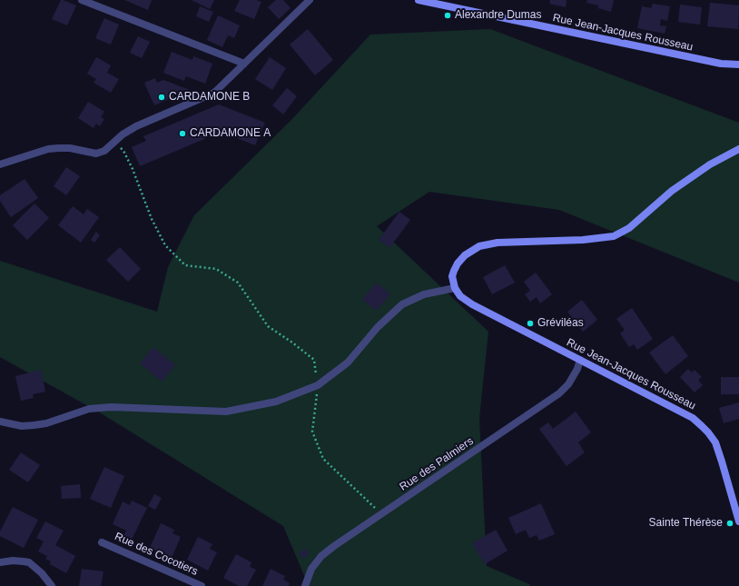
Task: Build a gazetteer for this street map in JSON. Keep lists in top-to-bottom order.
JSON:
{
  "streets": {
    "main road": ["Rue Jean-Jacques Rousseau"],
    "street": ["Rue des Palmiers", "Rue des Cocotiers"]
  },
  "crossings": [
    ["Rue Jean-Jacques Rousseau", "Rue des Palmiers"]
  ],
  "places": [
    "Alexandre Dumas",
    "CARDAMONE B",
    "CARDAMONE A",
    "Gréviléas",
    "Sainte Thérèse"
  ]
}
